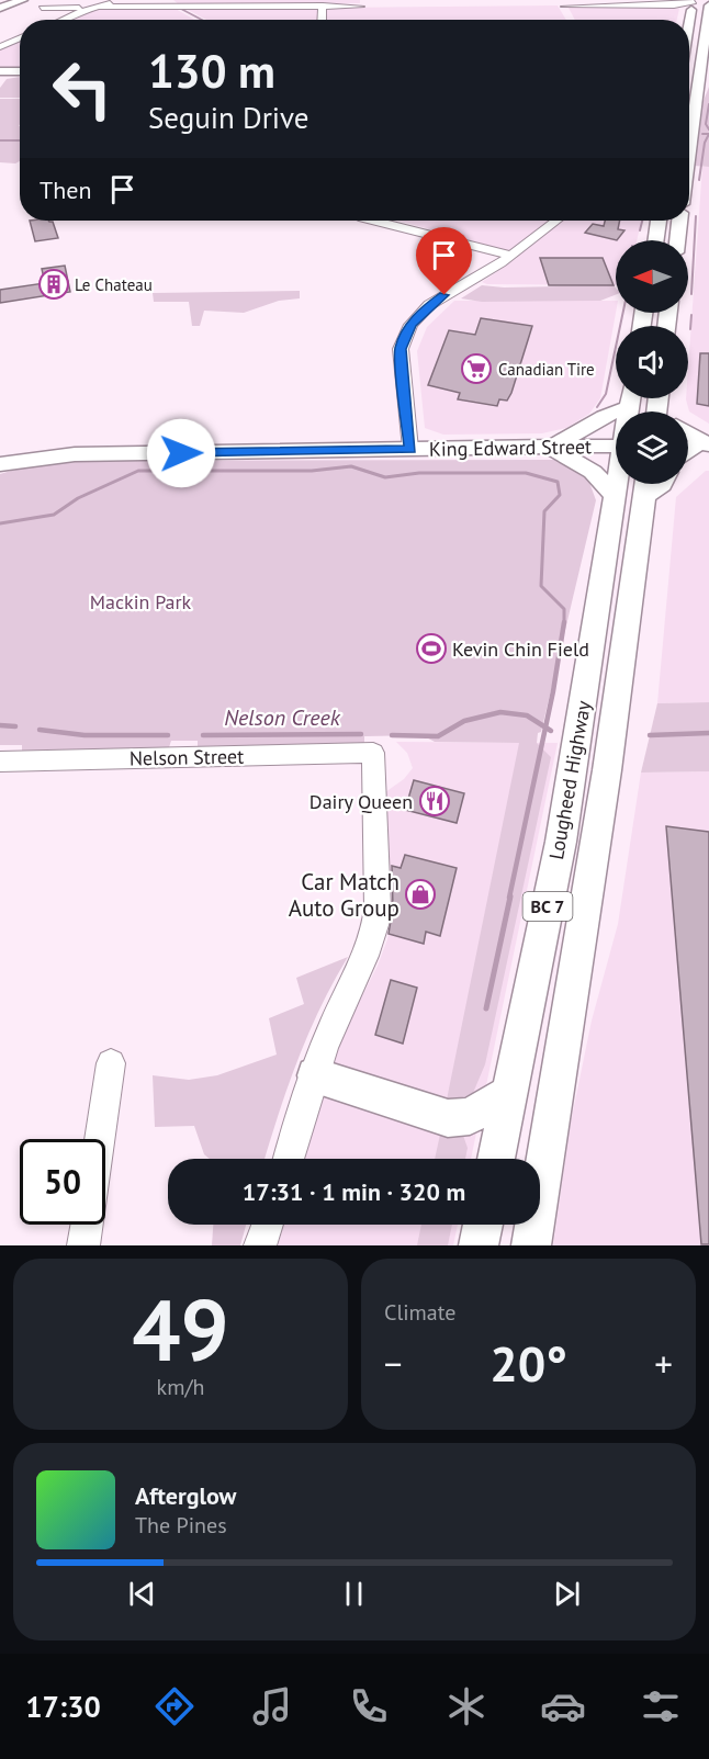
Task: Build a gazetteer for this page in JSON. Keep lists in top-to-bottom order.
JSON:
{
  "streets": {
    "main road": ["King Edward Street", "Lougheed Highway", "BC 7"],
    "street": ["Nelson Street"]
  },
  "water": ["Nelson Creek"],
  "parks": ["Mackin Park"],
  "places": {
    "building": ["Le Chateau"],
    "supermarket": ["Canadian Tire"],
    "sports": ["Kevin Chin Field"],
    "restaurant": ["Dairy Queen"],
    "shop": ["Car Match Auto Group"]
  },
  "north": "left",
  "page": {
    "turn": ["130 m", "Seguin Drive"],
    "then": "Then",
    "limit": "50",
    "trip": "17:31 · 1 min · 320 m",
    "tile": [
      ["49", "km/h"],
      "Climate"
    ],
    "heat": ["−", "20°", "+"],
    "song": ["Afterglow", "The Pines"],
    "tabs": "17:30"
  }
}
